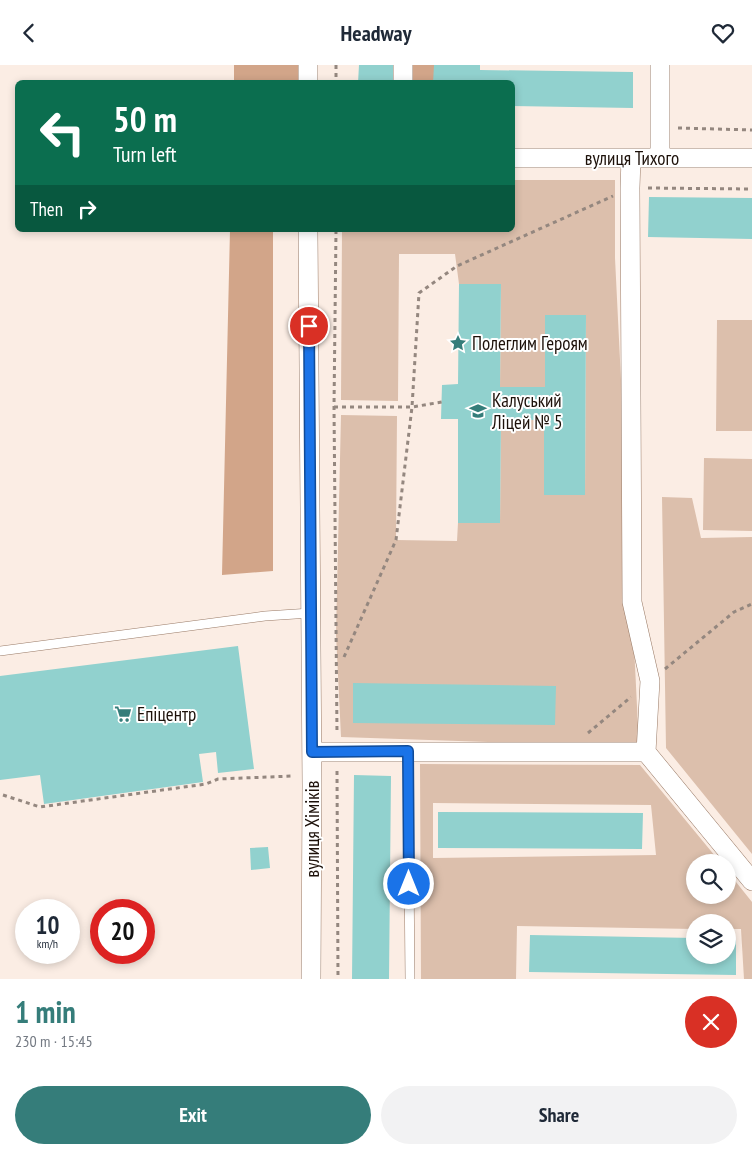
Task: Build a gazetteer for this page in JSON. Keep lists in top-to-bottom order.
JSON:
{
  "streets": {
    "street": ["вулиця Тихого", "вулиця Хіміків"]
  },
  "places": {
    "place": ["Полеглим Героям"],
    "school or university": ["Калуський Ліцей № 5"],
    "supermarket": ["Епіцентр"]
  },
  "page": {
    "header": "Headway",
    "turn": ["50 m", "Turn left"],
    "then": "Then",
    "speed": "10 km/h",
    "limit": "20",
    "heading": ["1 min", "230 m · 15:45"],
    "buttons": ["Exit", "Share"]
  }
}
